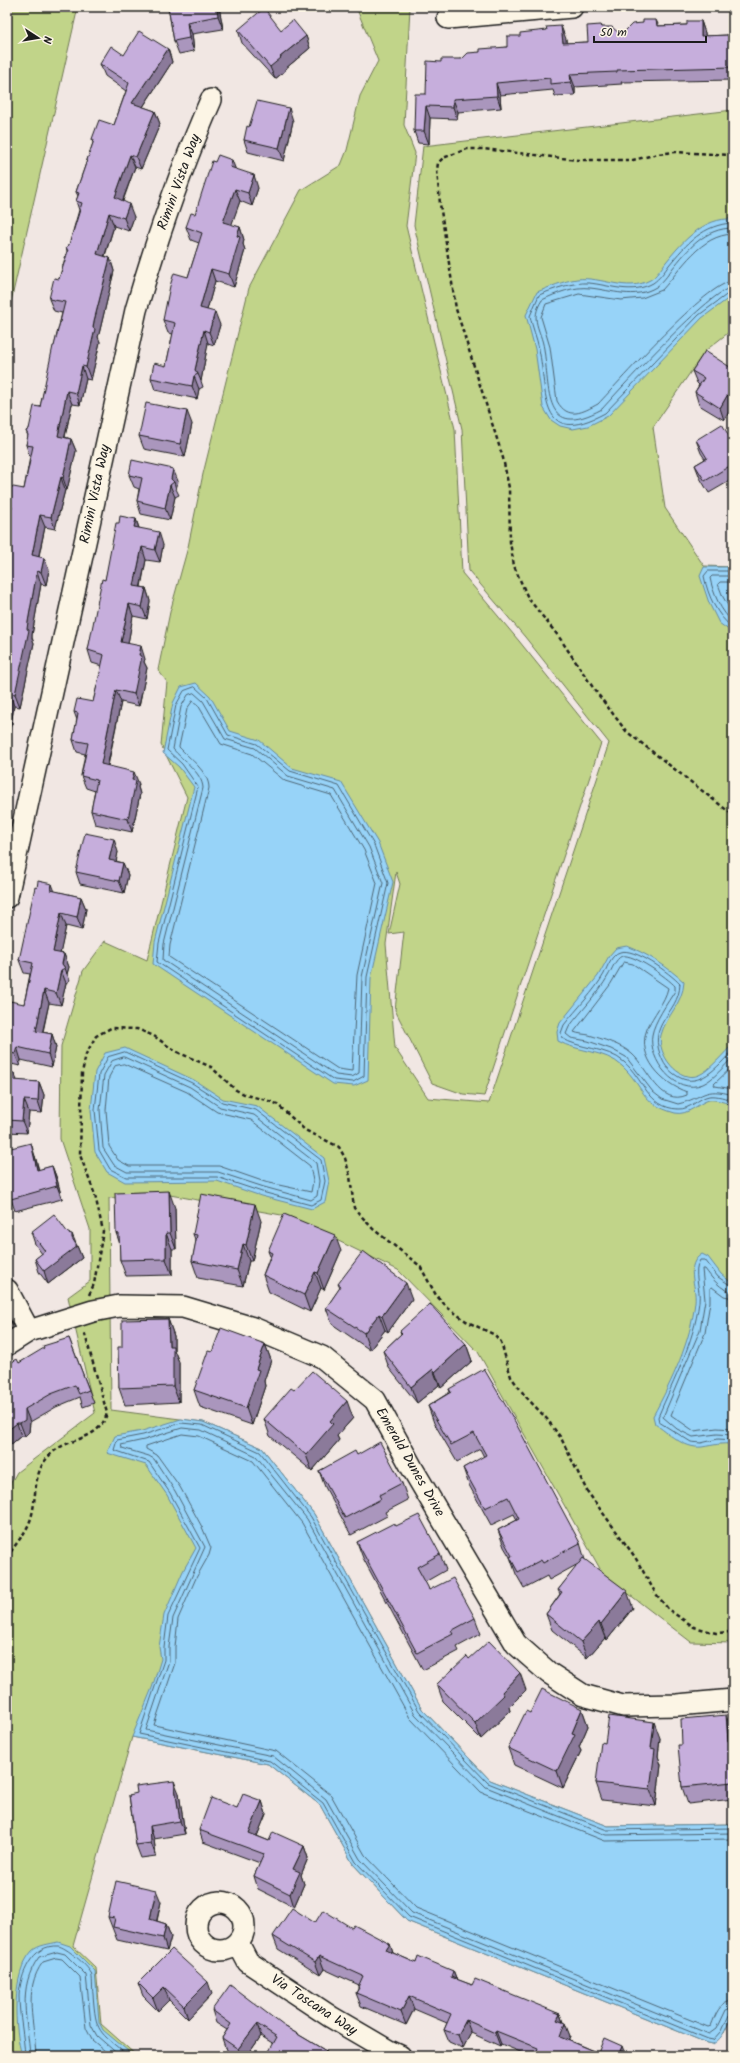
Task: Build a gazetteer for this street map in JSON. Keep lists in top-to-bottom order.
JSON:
{
  "streets": {
    "street": ["Rimini Vista Way", "Emerald Dunes Drive", "Via Toscana Way"]
  },
  "scale_bar": "50 m",
  "north": "right"
}
